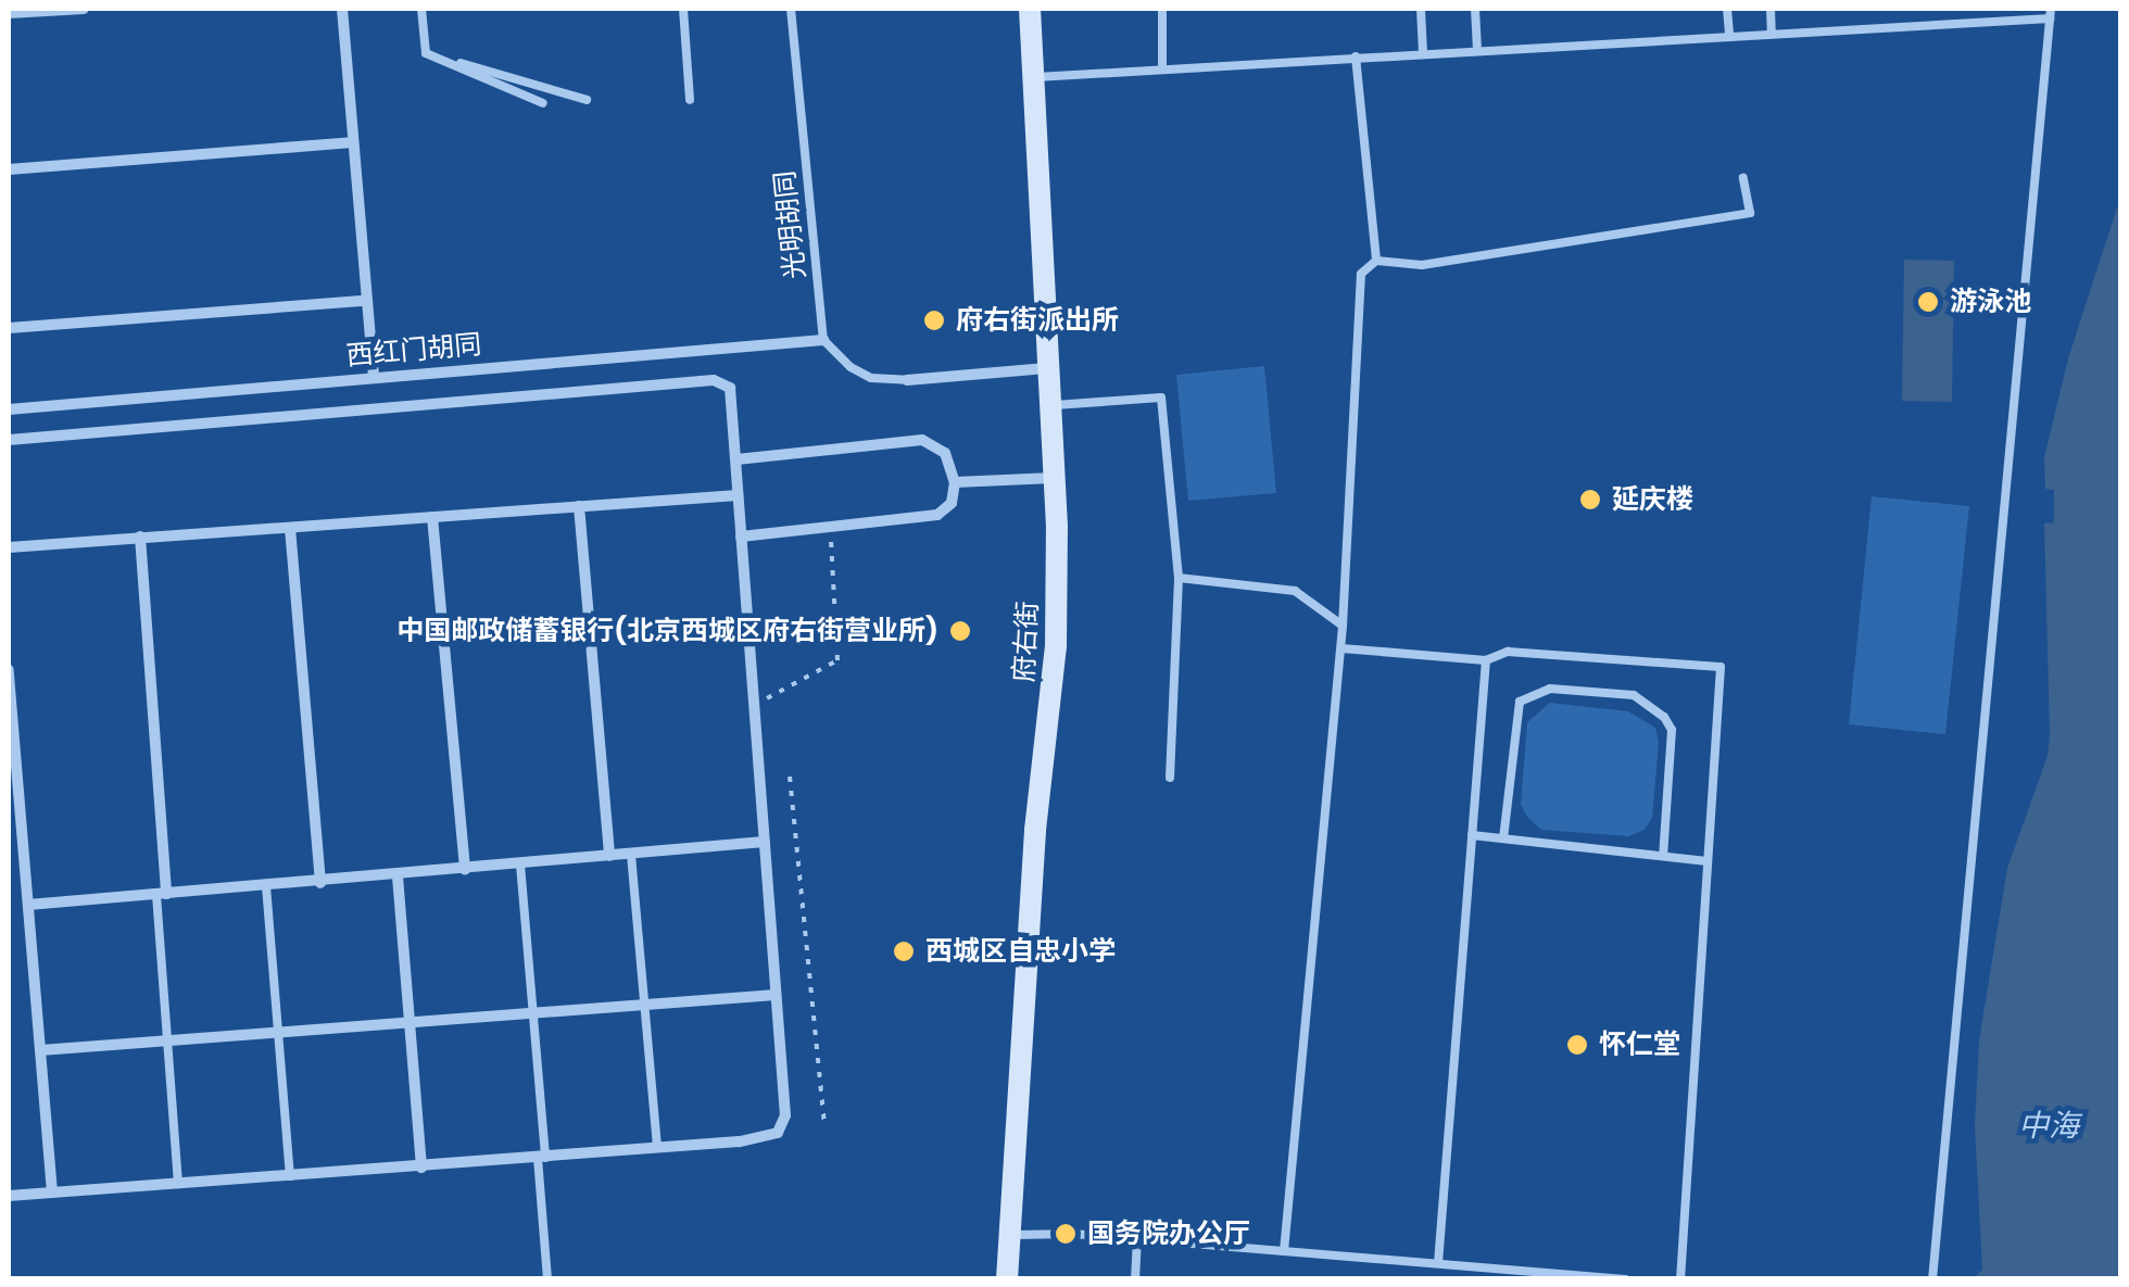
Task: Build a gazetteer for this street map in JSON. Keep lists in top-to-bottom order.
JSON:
{
  "streets": {
    "main road": ["府右街"],
    "street": ["西红门胡同"],
    "lane": ["光明胡同"]
  },
  "crossings": [
    ["光明胡同", "西红门胡同"]
  ],
  "water": ["中海"],
  "places": [
    "游泳池",
    "府右街派出所",
    "延庆楼",
    "中国邮政储蓄银行(北京西城区府右街营业所)",
    "西城区自忠小学",
    "怀仁堂",
    "国务院办公厅"
  ]
}
